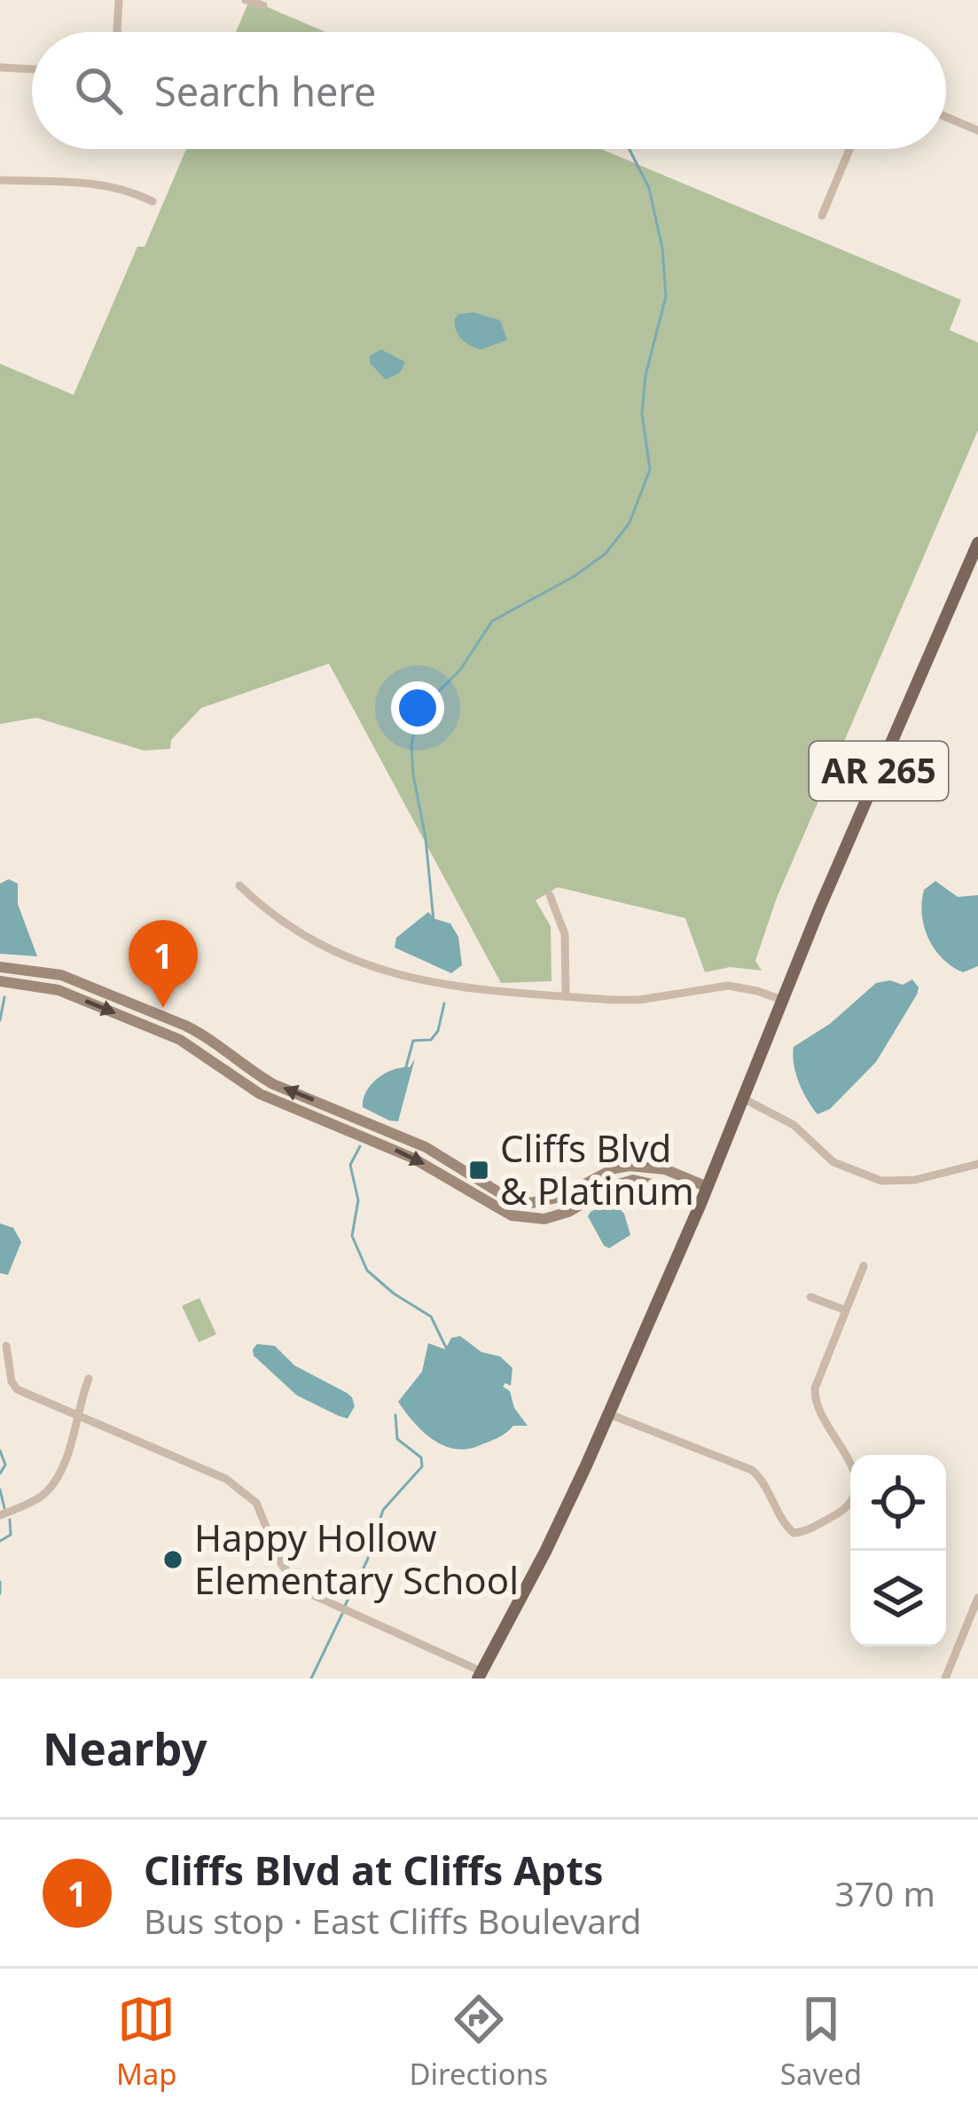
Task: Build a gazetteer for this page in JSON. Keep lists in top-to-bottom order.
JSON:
{
  "streets": {
    "main road": ["AR 265"]
  },
  "places": {
    "transit": ["Cliffs Blvd & Platinum"],
    "other": ["Happy Hollow Elementary School"]
  },
  "page": {
    "search": "Search here",
    "pins": "1",
    "heading": "Nearby",
    "list": [
      {
        "mark": "1",
        "name": "Cliffs Blvd at Cliffs Apts",
        "note": "Bus stop · East Cliffs Boulevard",
        "value": "370 m"
      }
    ],
    "nav": ["Map", "Directions", "Saved"]
  }
}
